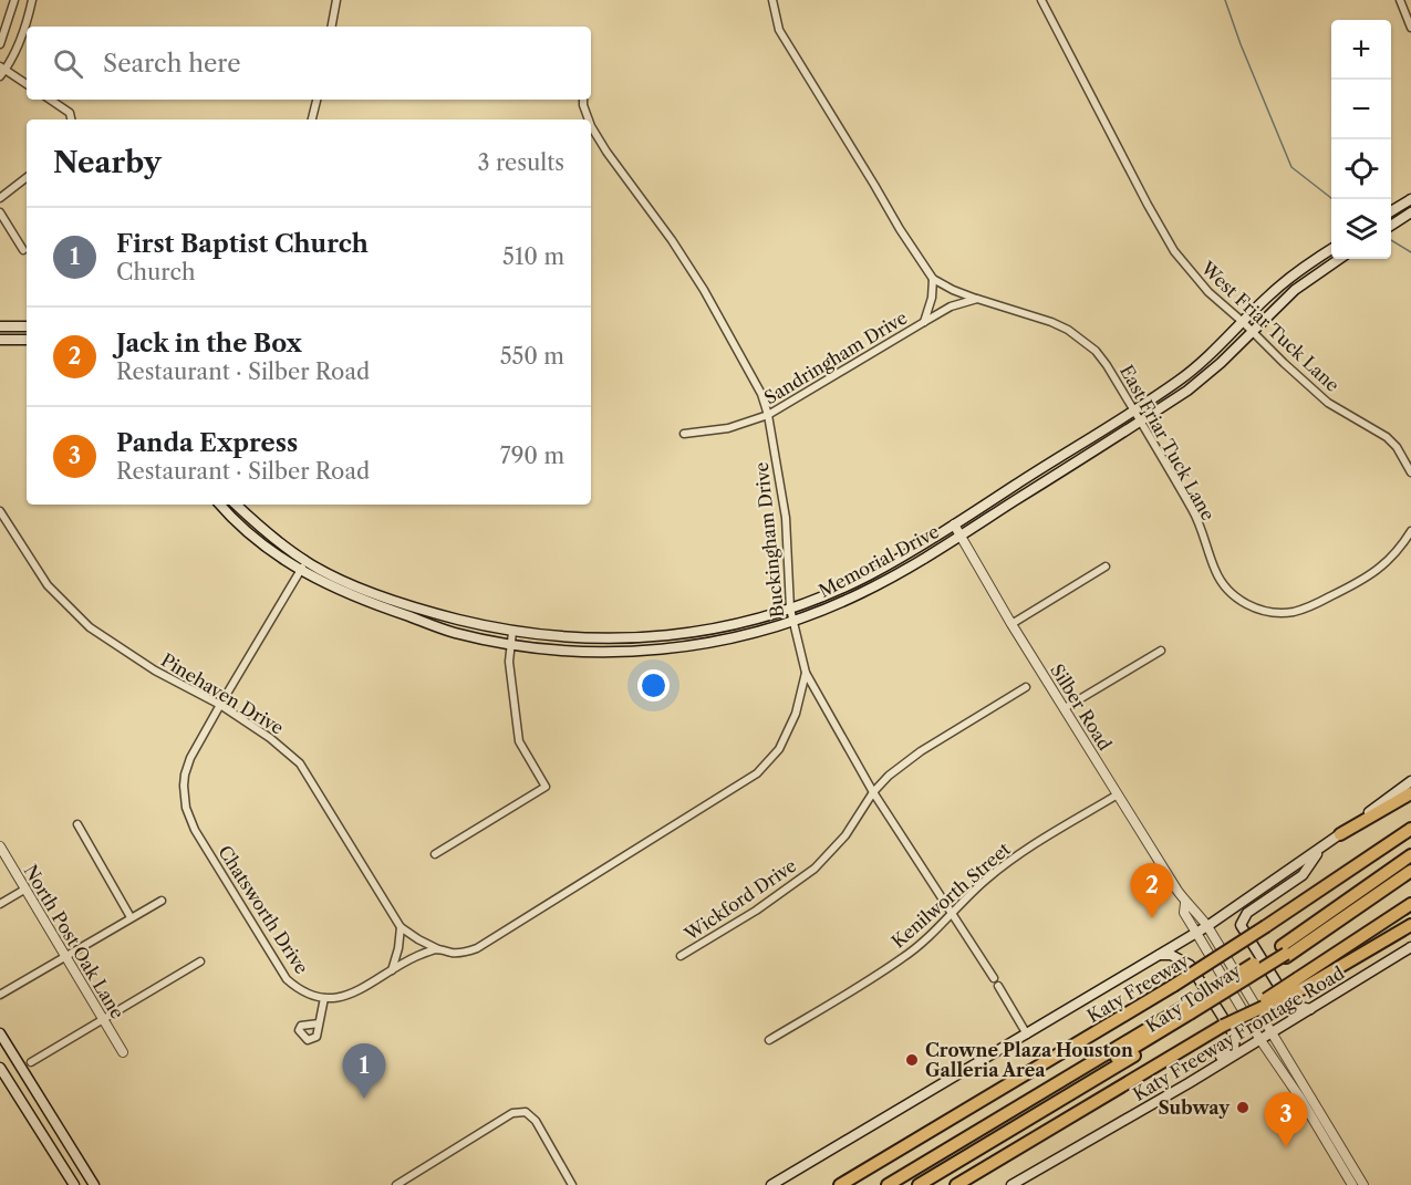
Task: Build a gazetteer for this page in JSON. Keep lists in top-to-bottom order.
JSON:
{
  "streets": {
    "highway": ["Katy Freeway", "Katy Tollway"],
    "main road": ["Memorial Drive", "Katy Freeway Frontage Road"],
    "street": [
      "West Friar Tuck Lane",
      "Sandringham Drive",
      "East Friar Tuck Lane",
      "Buckingham Drive",
      "Pinehaven Drive",
      "Silber Road",
      "Kenilworth Street",
      "Wickford Drive",
      "Chatsworth Drive",
      "North Post Oak Lane"
    ]
  },
  "crossings": [
    ["West Friar Tuck Lane", "Memorial Drive"],
    ["Sandringham Drive", "East Friar Tuck Lane"],
    ["Sandringham Drive", "Buckingham Drive"],
    ["East Friar Tuck Lane", "Memorial Drive"],
    ["Buckingham Drive", "Memorial Drive"],
    ["Buckingham Drive", "Kenilworth Street"],
    ["Buckingham Drive", "Wickford Drive"],
    ["Memorial Drive", "Silber Road"],
    ["Memorial Drive", "Chatsworth Drive"],
    ["Pinehaven Drive", "Chatsworth Drive"],
    ["Silber Road", "Kenilworth Street"],
    ["Silber Road", "Katy Freeway Frontage Road"]
  ],
  "places": ["Crowne Plaza Houston Galleria Area", "Subway"],
  "page": {
    "map_buttons": ["+", "−"],
    "search": "Search here",
    "heading": ["Nearby", "3 results"],
    "list": [
      {
        "mark": "1",
        "name": "First Baptist Church",
        "note": "Church",
        "value": "510 m"
      },
      {
        "mark": "2",
        "name": "Jack in the Box",
        "note": "Restaurant · Silber Road",
        "value": "550 m"
      },
      {
        "mark": "3",
        "name": "Panda Express",
        "note": "Restaurant · Silber Road",
        "value": "790 m"
      }
    ],
    "pins": ["2", "1", "3"]
  }
}
